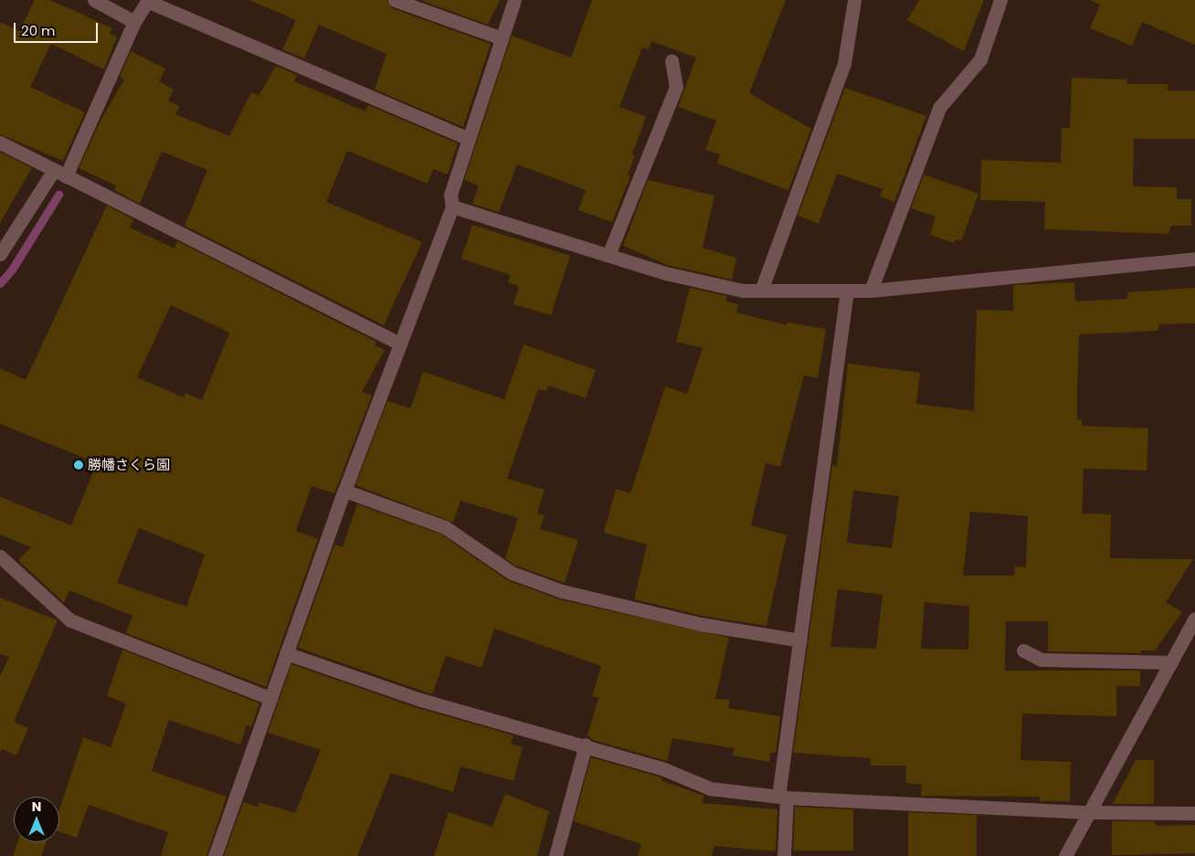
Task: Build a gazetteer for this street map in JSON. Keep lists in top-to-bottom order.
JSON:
{
  "places": ["勝幡さくら園"],
  "scale_bar": "20 m",
  "north": "top"
}
